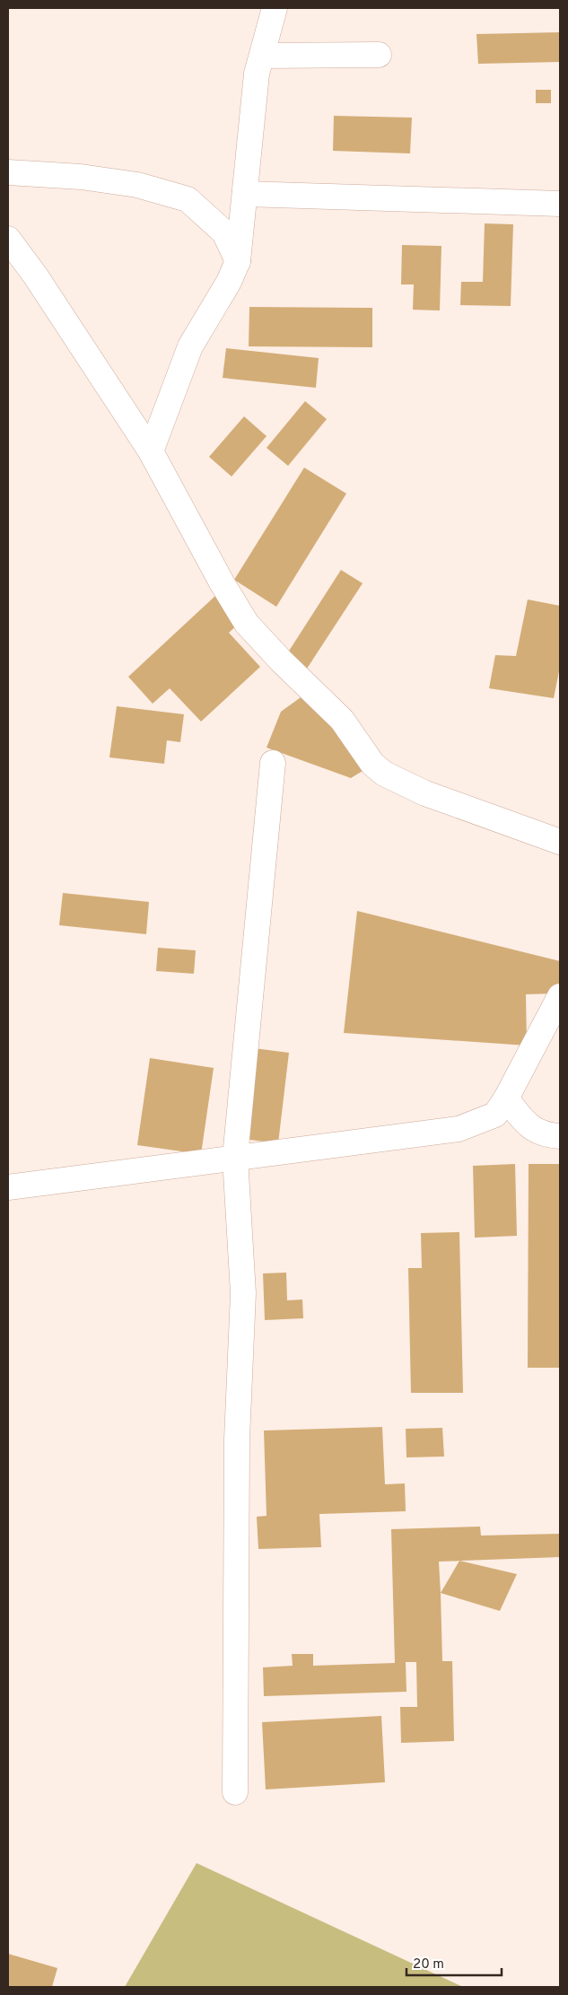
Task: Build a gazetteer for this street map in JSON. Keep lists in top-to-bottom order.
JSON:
{
  "scale_bar": "20 m"
}
